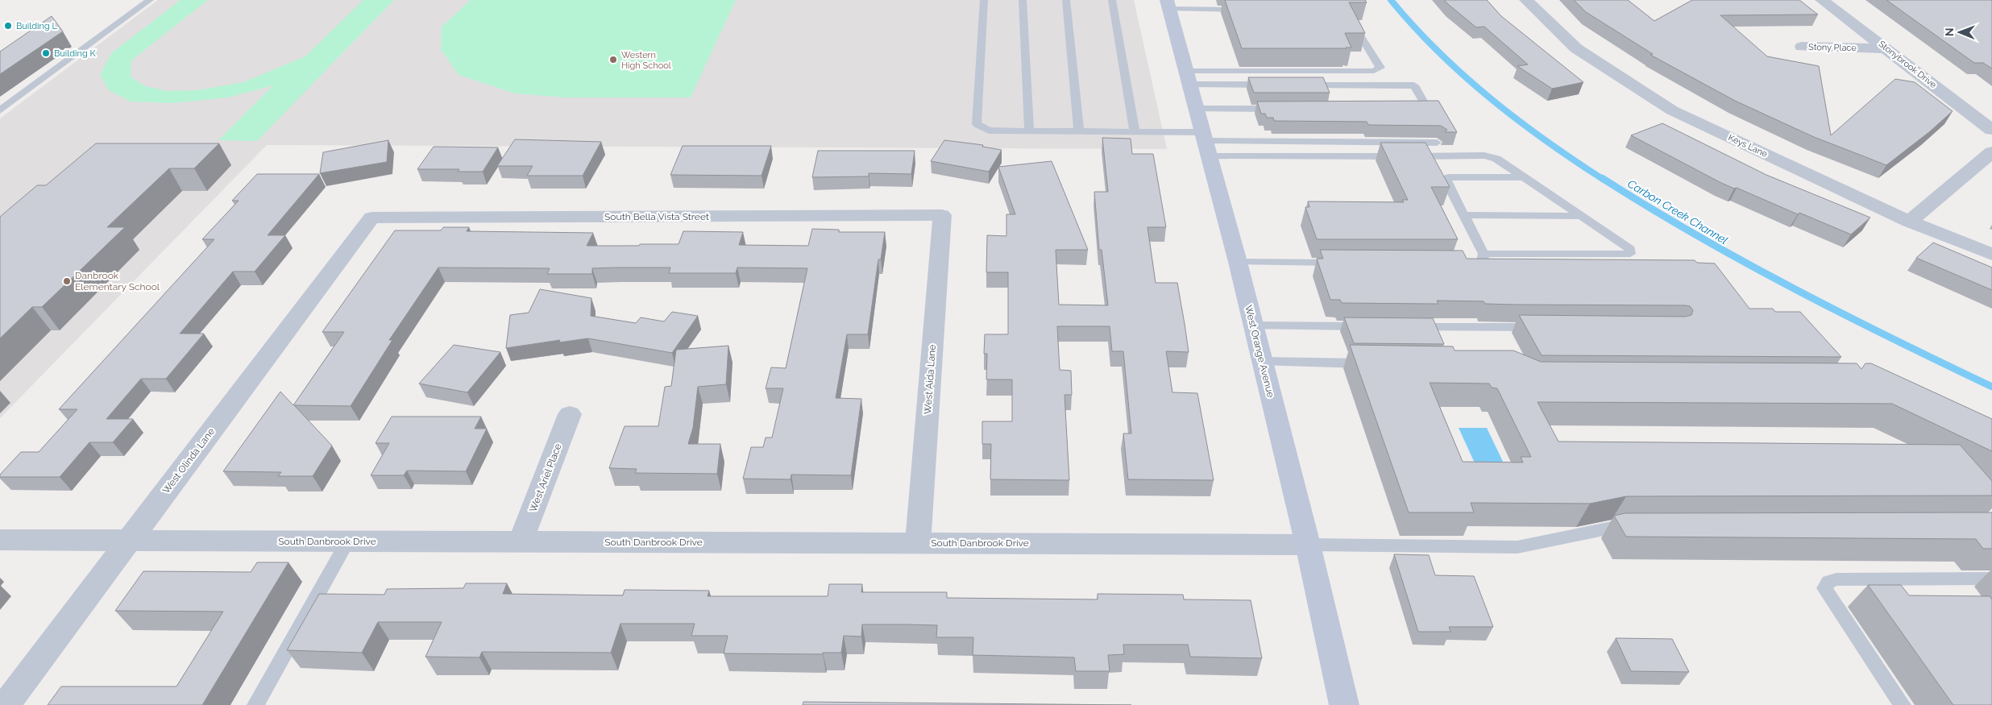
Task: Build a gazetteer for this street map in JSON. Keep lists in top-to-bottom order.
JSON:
{
  "streets": {
    "main road": ["West Orange Avenue"],
    "street": [
      "Stony Place",
      "Stonybrook Drive",
      "Keys Lane",
      "South Bella Vista Street",
      "West Aida Lane",
      "West Olinda Lane",
      "West Ariel Place",
      "South Danbrook Drive"
    ]
  },
  "crossings": [
    ["Stony Place", "Stonybrook Drive"],
    ["South Bella Vista Street", "West Aida Lane"],
    ["South Bella Vista Street", "West Olinda Lane"],
    ["West Orange Avenue", "South Danbrook Drive"],
    ["West Aida Lane", "South Danbrook Drive"],
    ["West Olinda Lane", "South Danbrook Drive"],
    ["West Ariel Place", "South Danbrook Drive"]
  ],
  "water": ["Carbon Creek Channel"],
  "places": [
    "Building L",
    "Building K",
    "Western High School",
    "Danbrook Elementary School"
  ],
  "north": "left"
}
